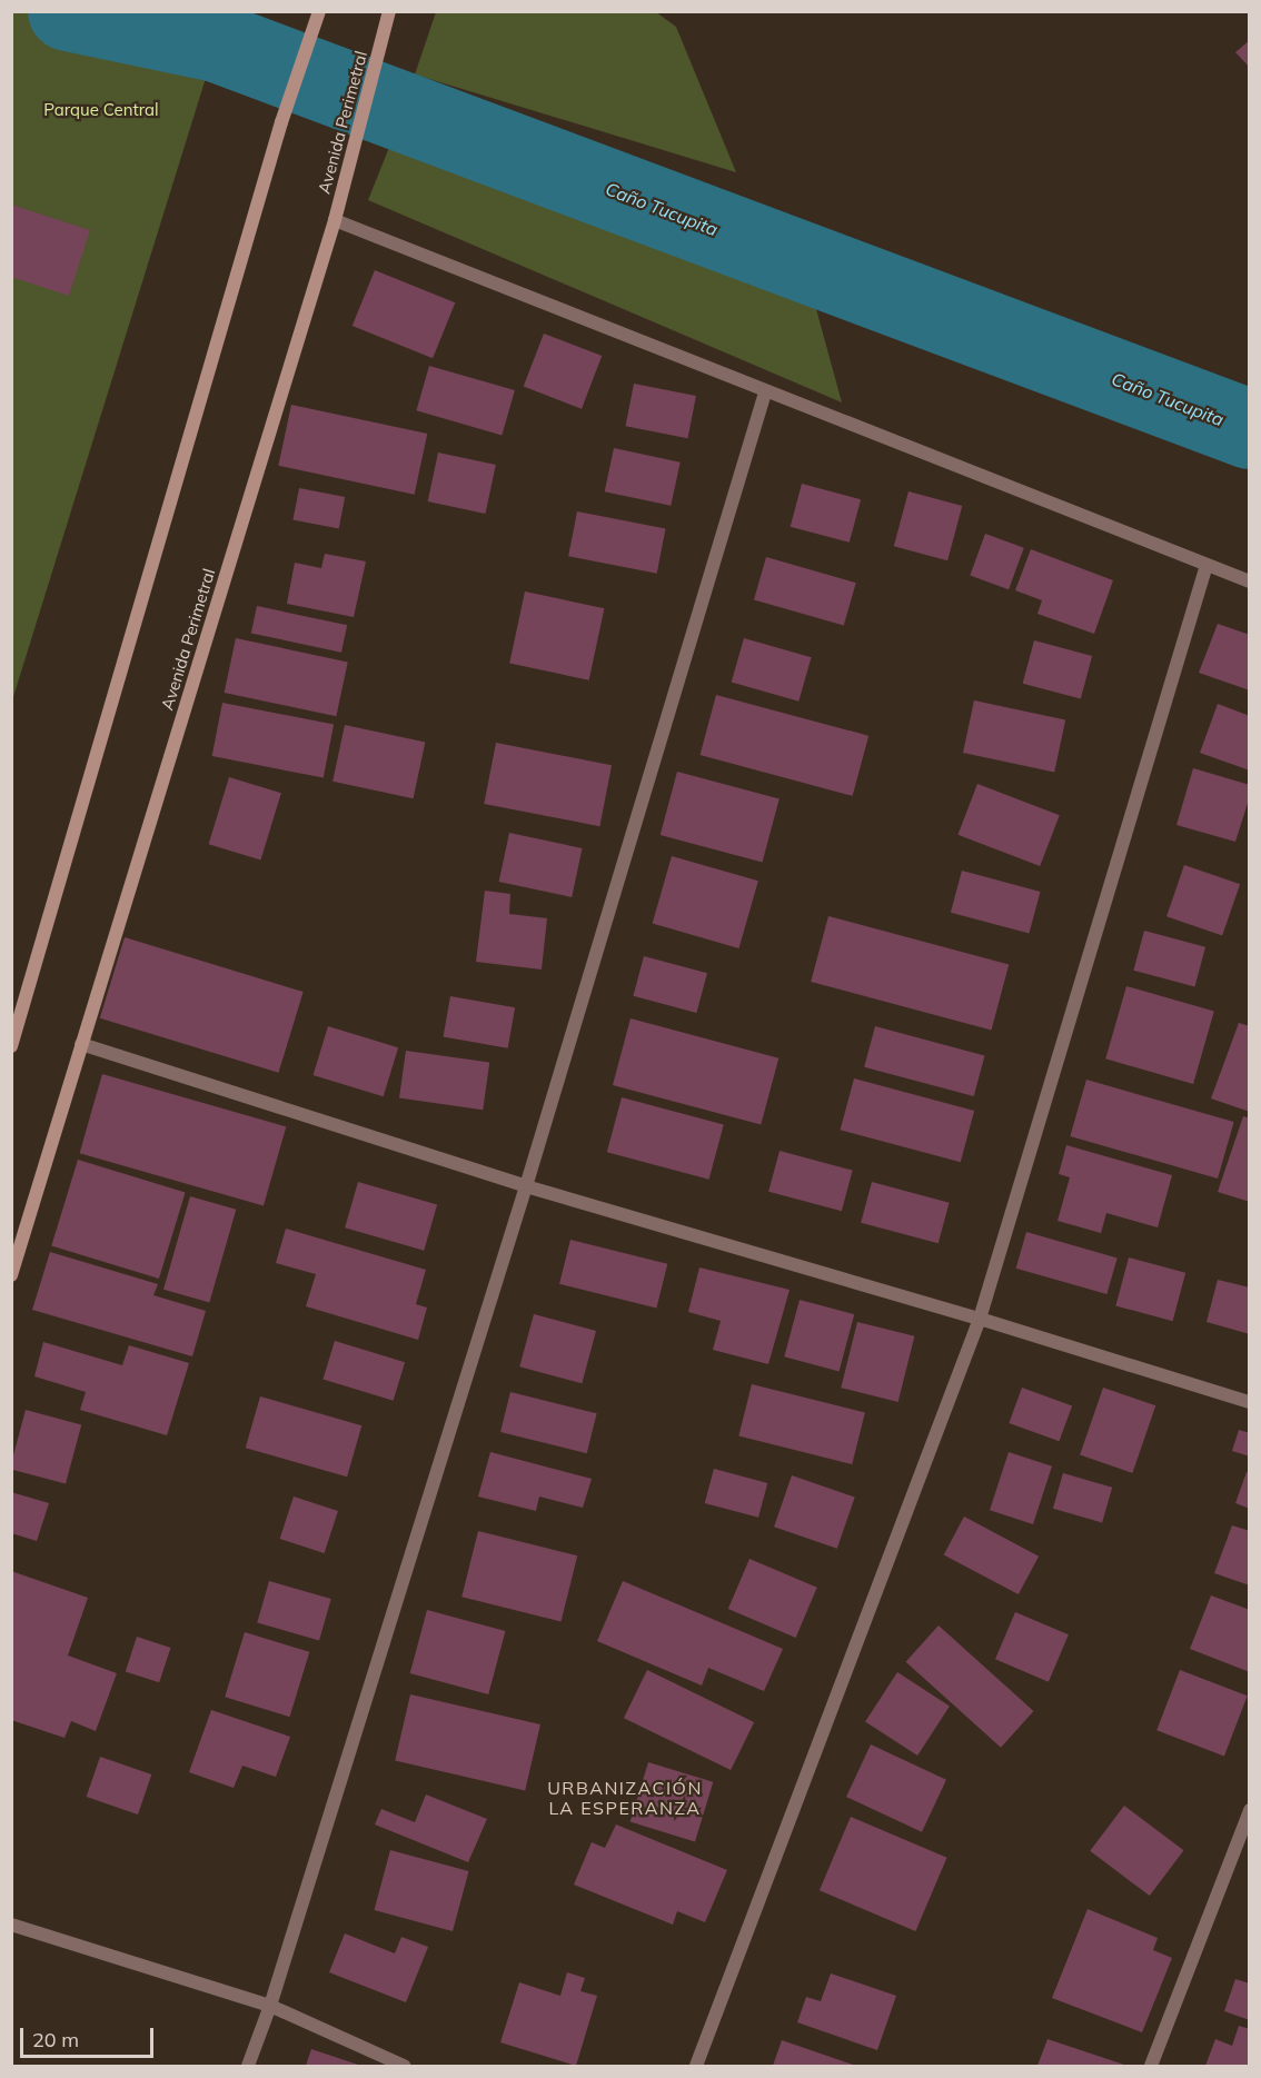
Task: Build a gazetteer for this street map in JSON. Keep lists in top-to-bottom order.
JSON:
{
  "streets": {
    "street": ["Avenida Perimetral"]
  },
  "districts": ["URBANIZACIÓN LA ESPERANZA"],
  "water": ["Caño Tucupita"],
  "parks": ["Parque Central"],
  "scale_bar": "20 m"
}
